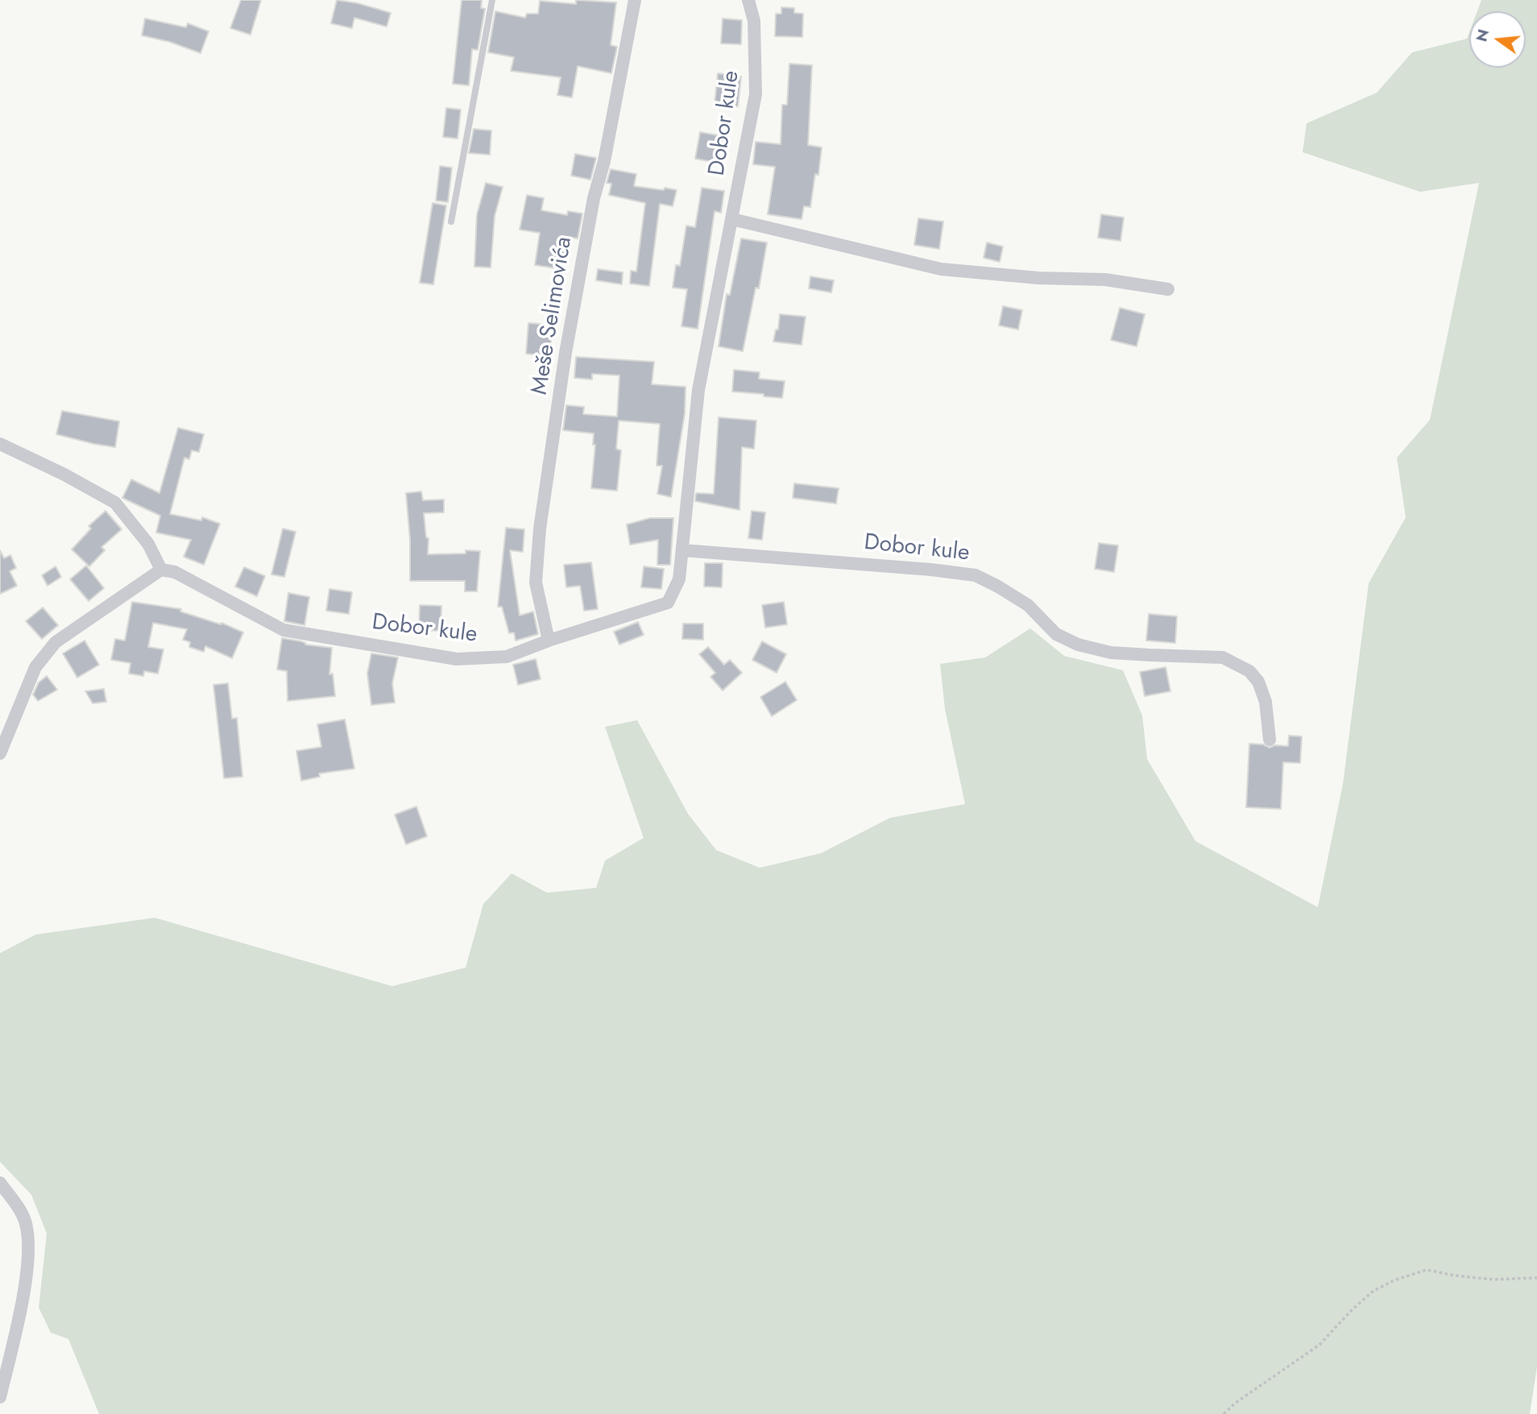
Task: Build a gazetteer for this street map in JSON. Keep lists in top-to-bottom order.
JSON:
{
  "streets": {
    "street": ["Dobor kule", "Meše Selimovića"]
  },
  "crossings": [
    ["Dobor kule", "Meše Selimovića"]
  ],
  "north": "left"
}
